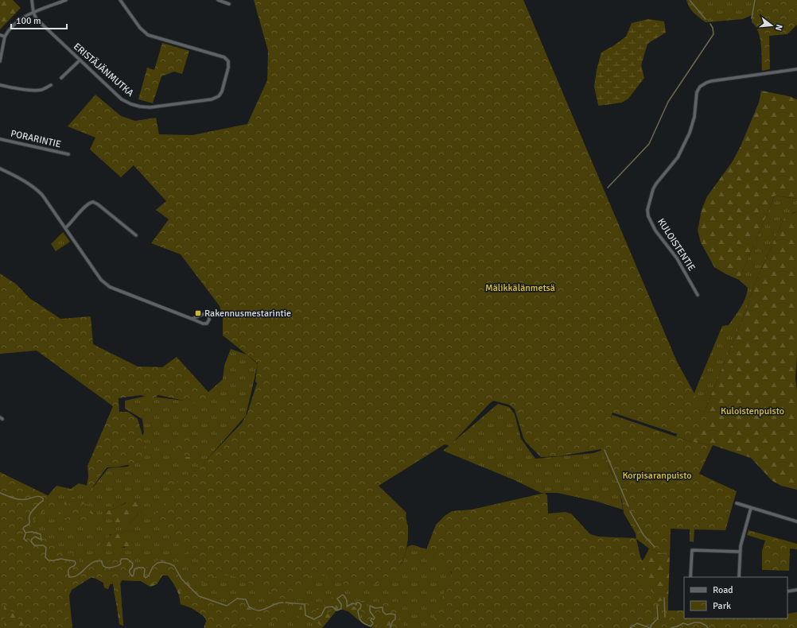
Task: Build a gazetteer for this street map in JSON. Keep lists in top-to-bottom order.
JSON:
{
  "streets": {
    "street": ["ERISTÄJÄNMUTKA", "PORARINTIE", "KULOISTENTIE"]
  },
  "parks": ["Mälikkälänmetsä", "Kuloistenpuisto", "Korpisaranpuisto"],
  "places": {
    "transit": ["Rakennusmestarintie"]
  },
  "legend": ["Road", "Park"],
  "scale_bar": "100 m",
  "north": "right"
}
